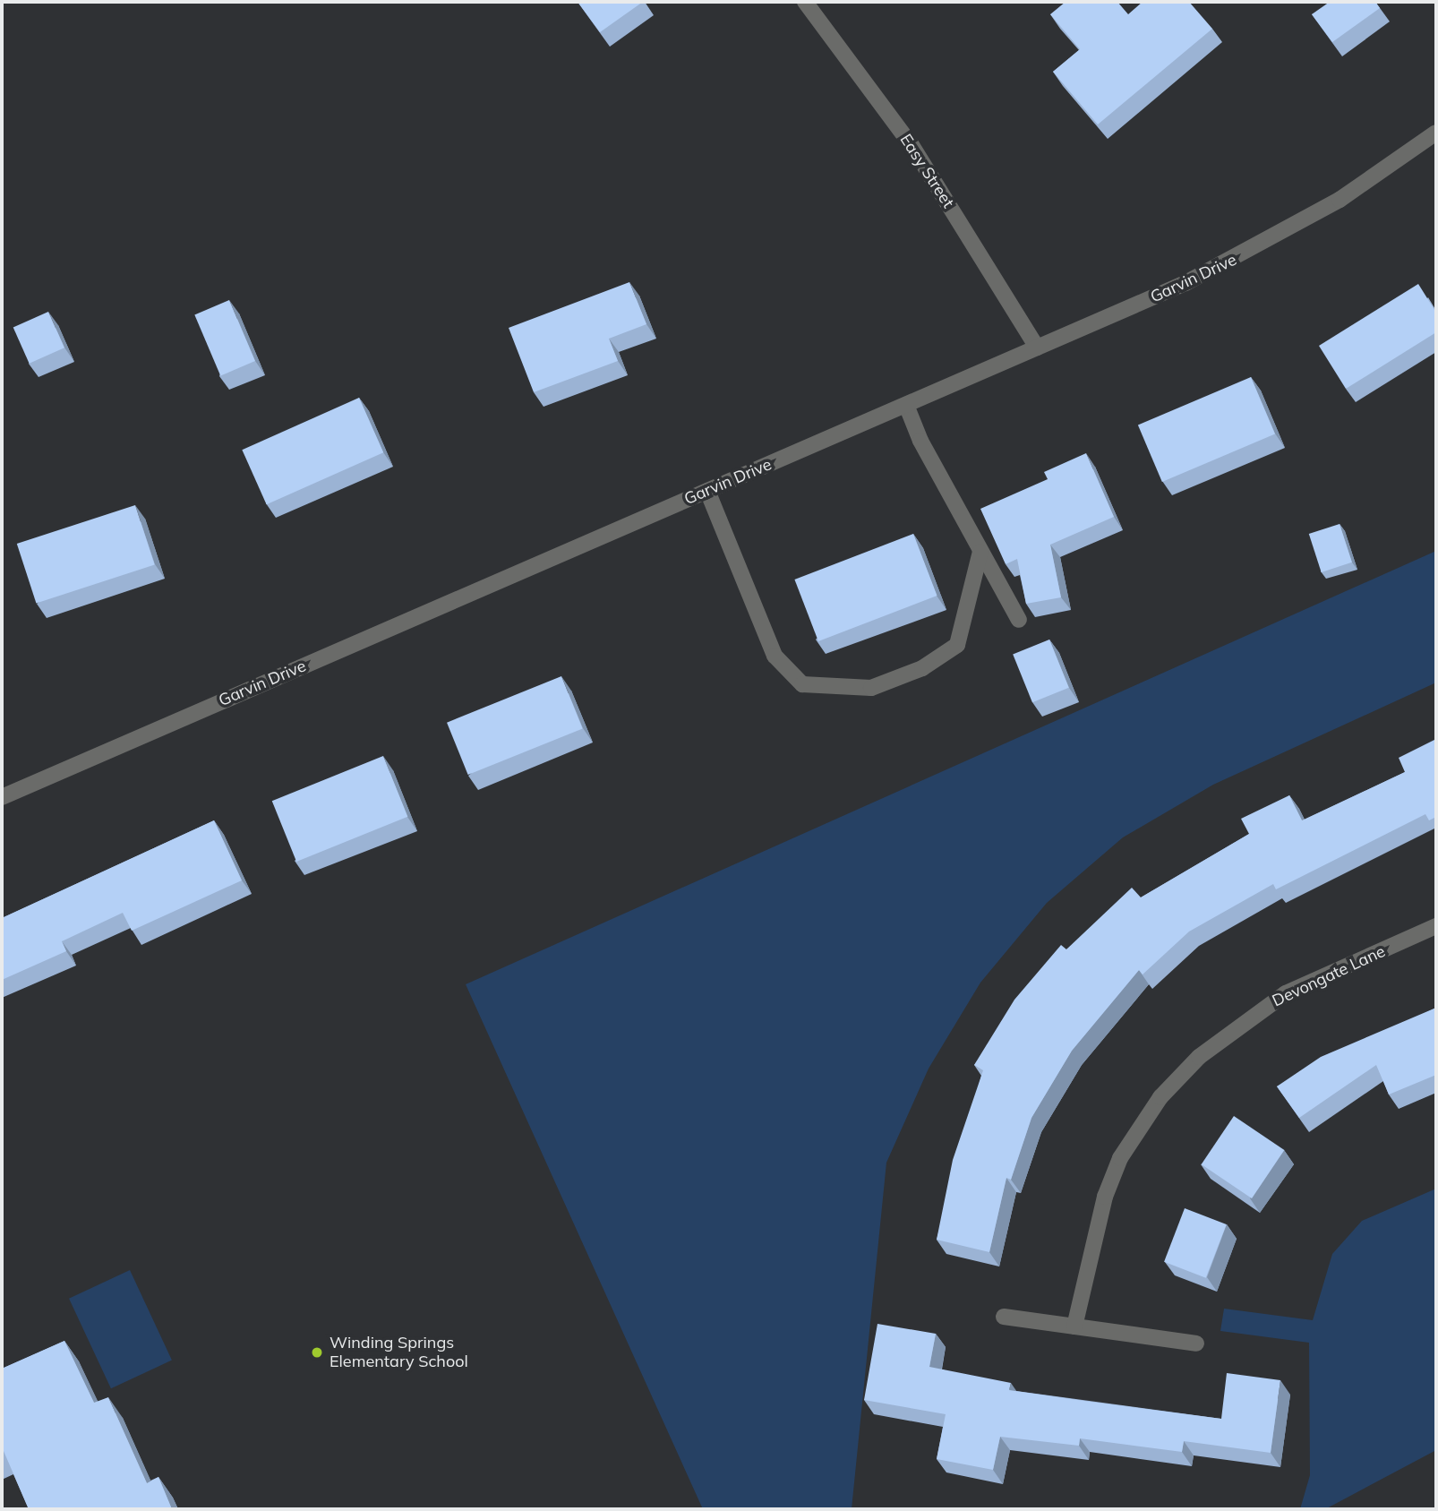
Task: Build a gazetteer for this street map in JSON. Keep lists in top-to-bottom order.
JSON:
{
  "streets": {
    "street": ["Easy Street", "Garvin Drive", "Devongate Lane"]
  },
  "crossings": [
    ["Easy Street", "Garvin Drive"]
  ],
  "places": ["Winding Springs Elementary School"]
}
